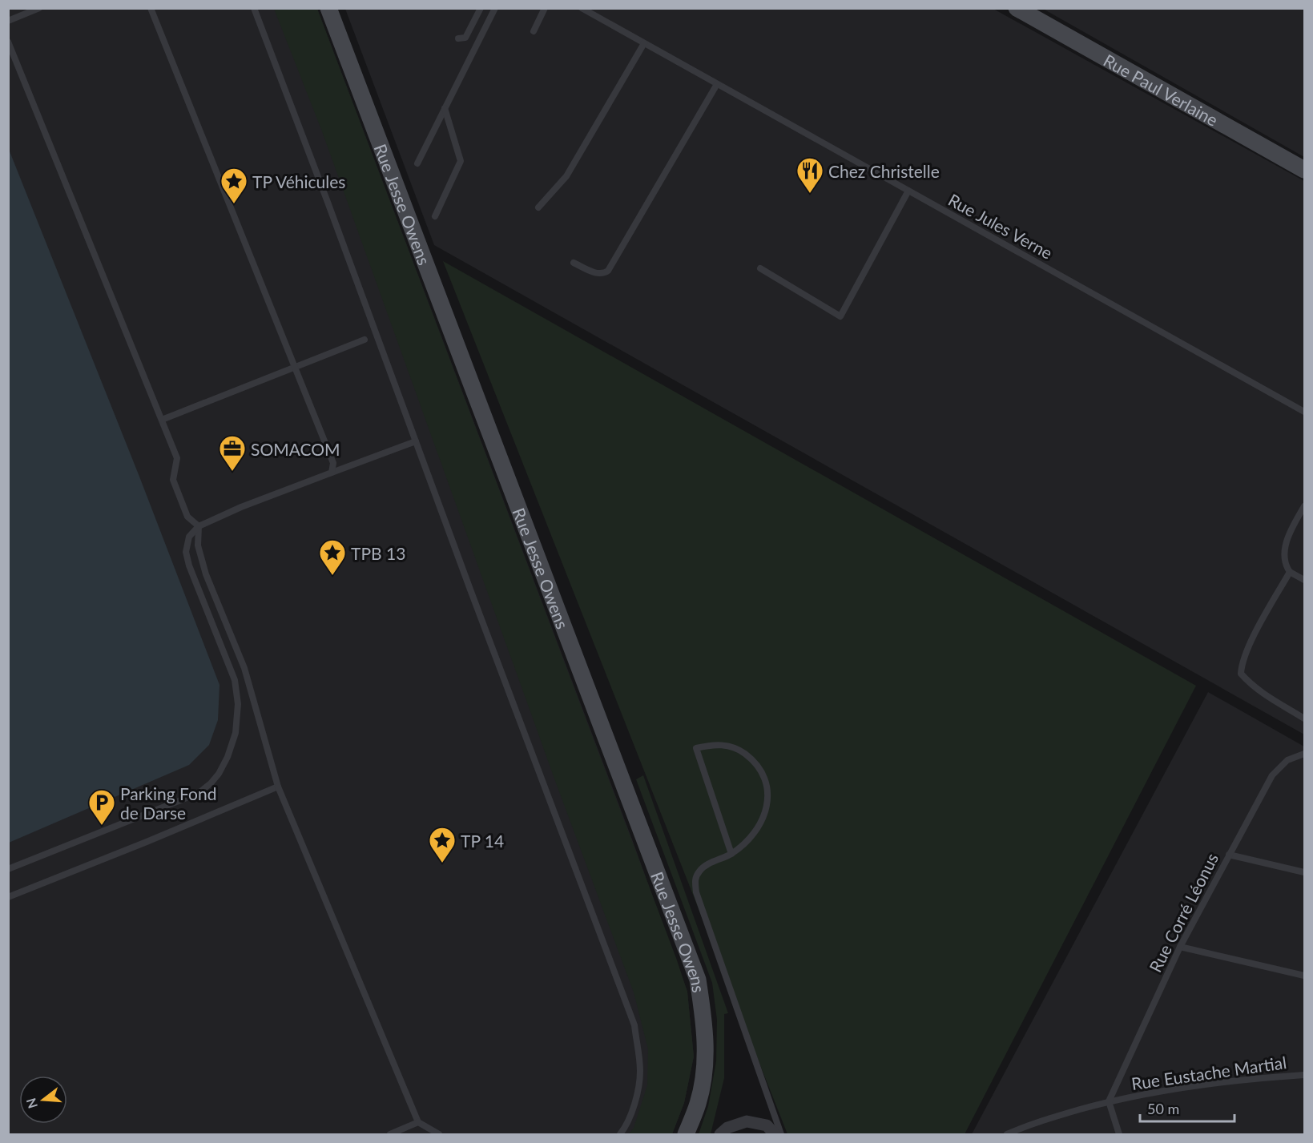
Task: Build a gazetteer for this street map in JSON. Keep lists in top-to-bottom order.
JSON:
{
  "streets": {
    "main road": ["Rue Paul Verlaine", "Rue Jesse Owens"],
    "lane": ["Rue Jules Verne", "Rue Corré Léonus", "Rue Eustache Martial"]
  },
  "crossings": [
    ["Rue Corré Léonus", "Rue Eustache Martial"]
  ],
  "places": {
    "restaurant": ["Chez Christelle"],
    "place": ["TP Véhicules", "TPB 13", "TP 14"],
    "office": ["SOMACOM"],
    "parking": ["Parking Fond de Darse"]
  },
  "scale_bar": "50 m",
  "north": "left"
}
